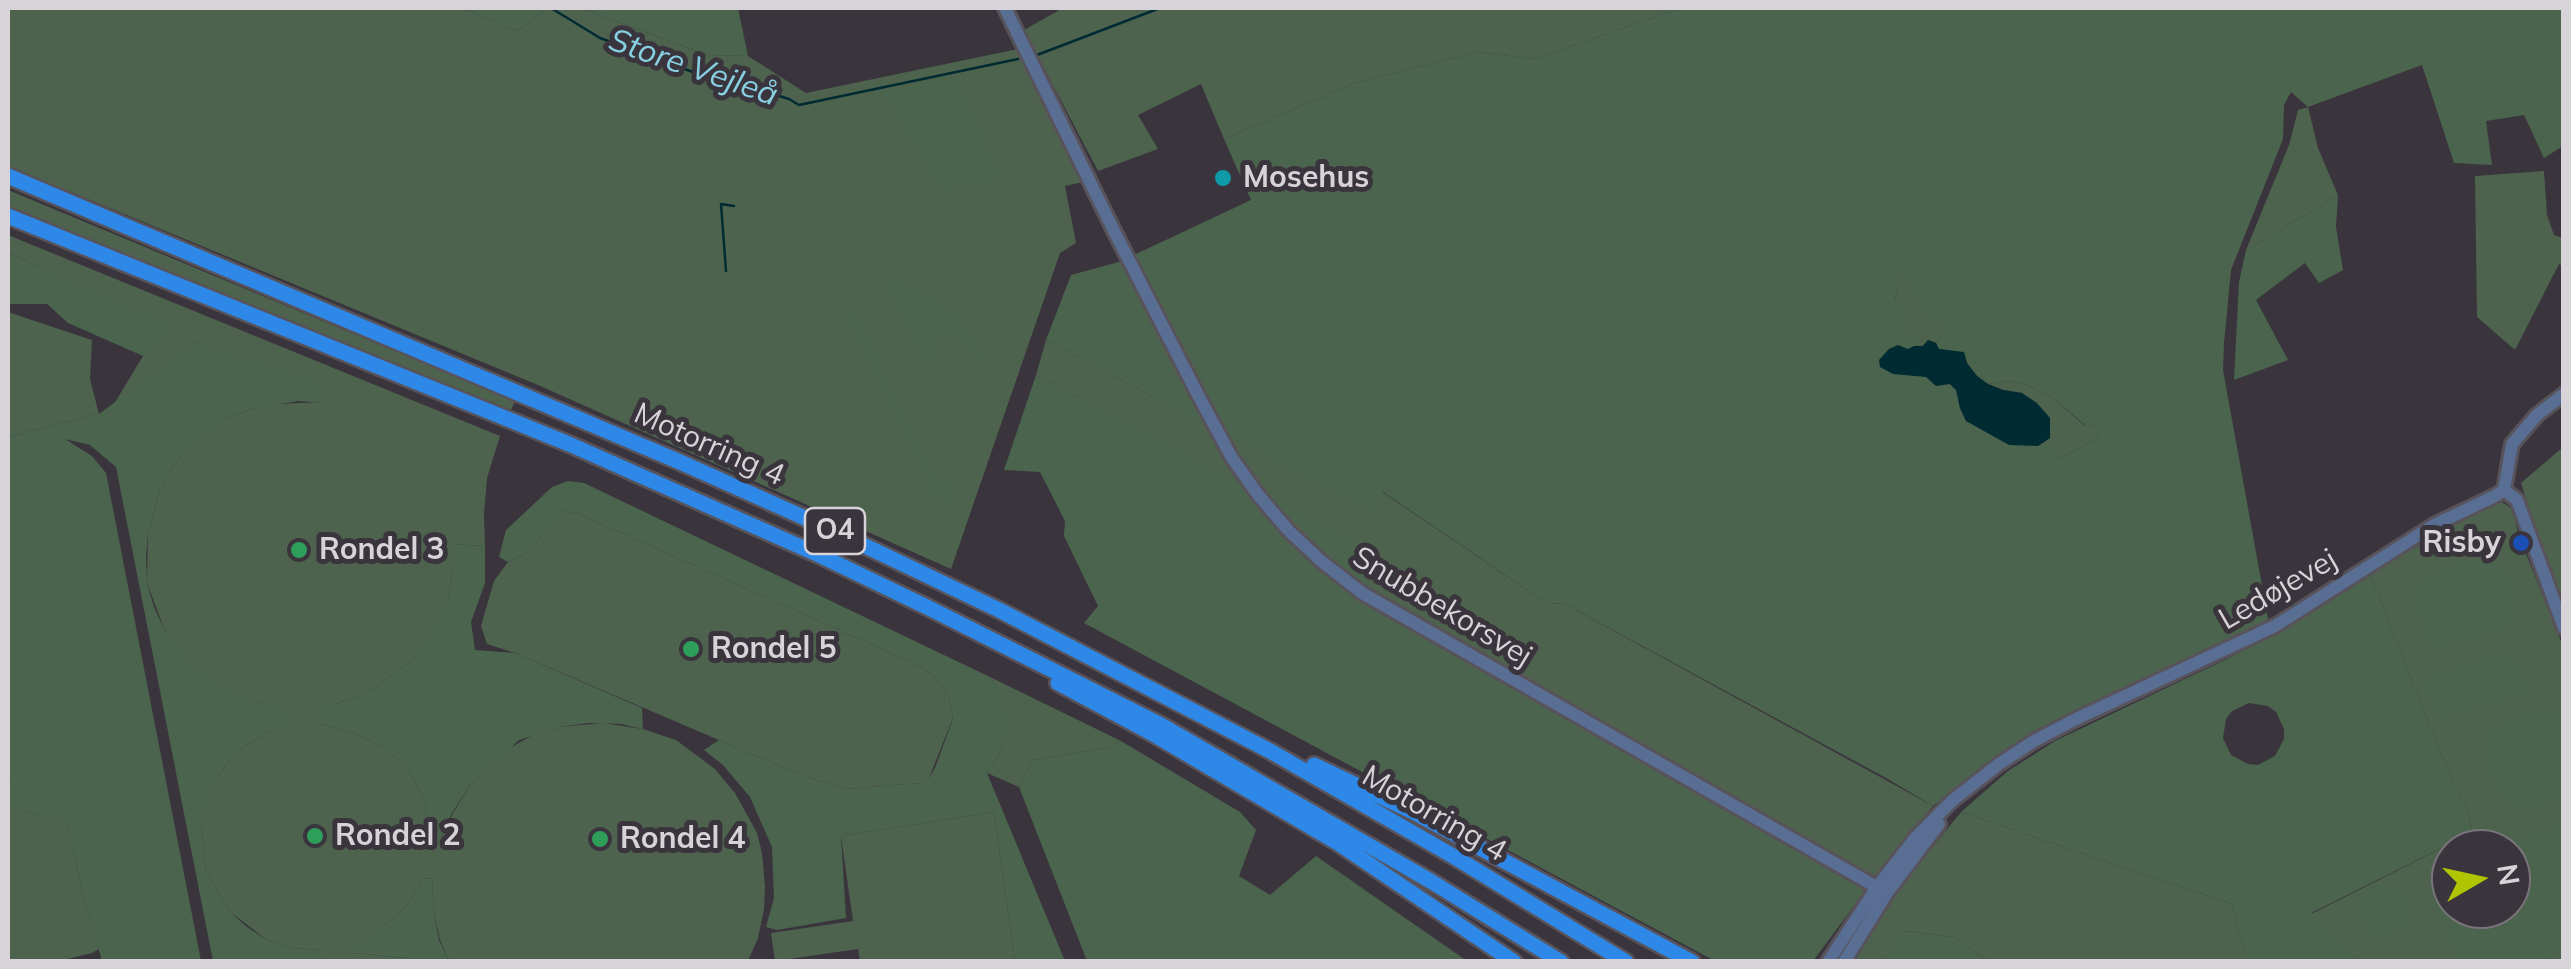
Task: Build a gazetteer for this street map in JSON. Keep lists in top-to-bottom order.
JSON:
{
  "streets": {
    "highway": ["Motorring 4", "O4"],
    "street": ["Ledøjevej", "Snubbekorsvej"]
  },
  "crossings": [
    ["Motorring 4", "O4"],
    ["Ledøjevej", "Snubbekorsvej"]
  ],
  "water": ["Store Vejleå"],
  "places": [
    "Mosehus",
    "Risby",
    "Rondel 3",
    "Rondel 5",
    "Rondel 2",
    "Rondel 4"
  ],
  "north": "right"
}
